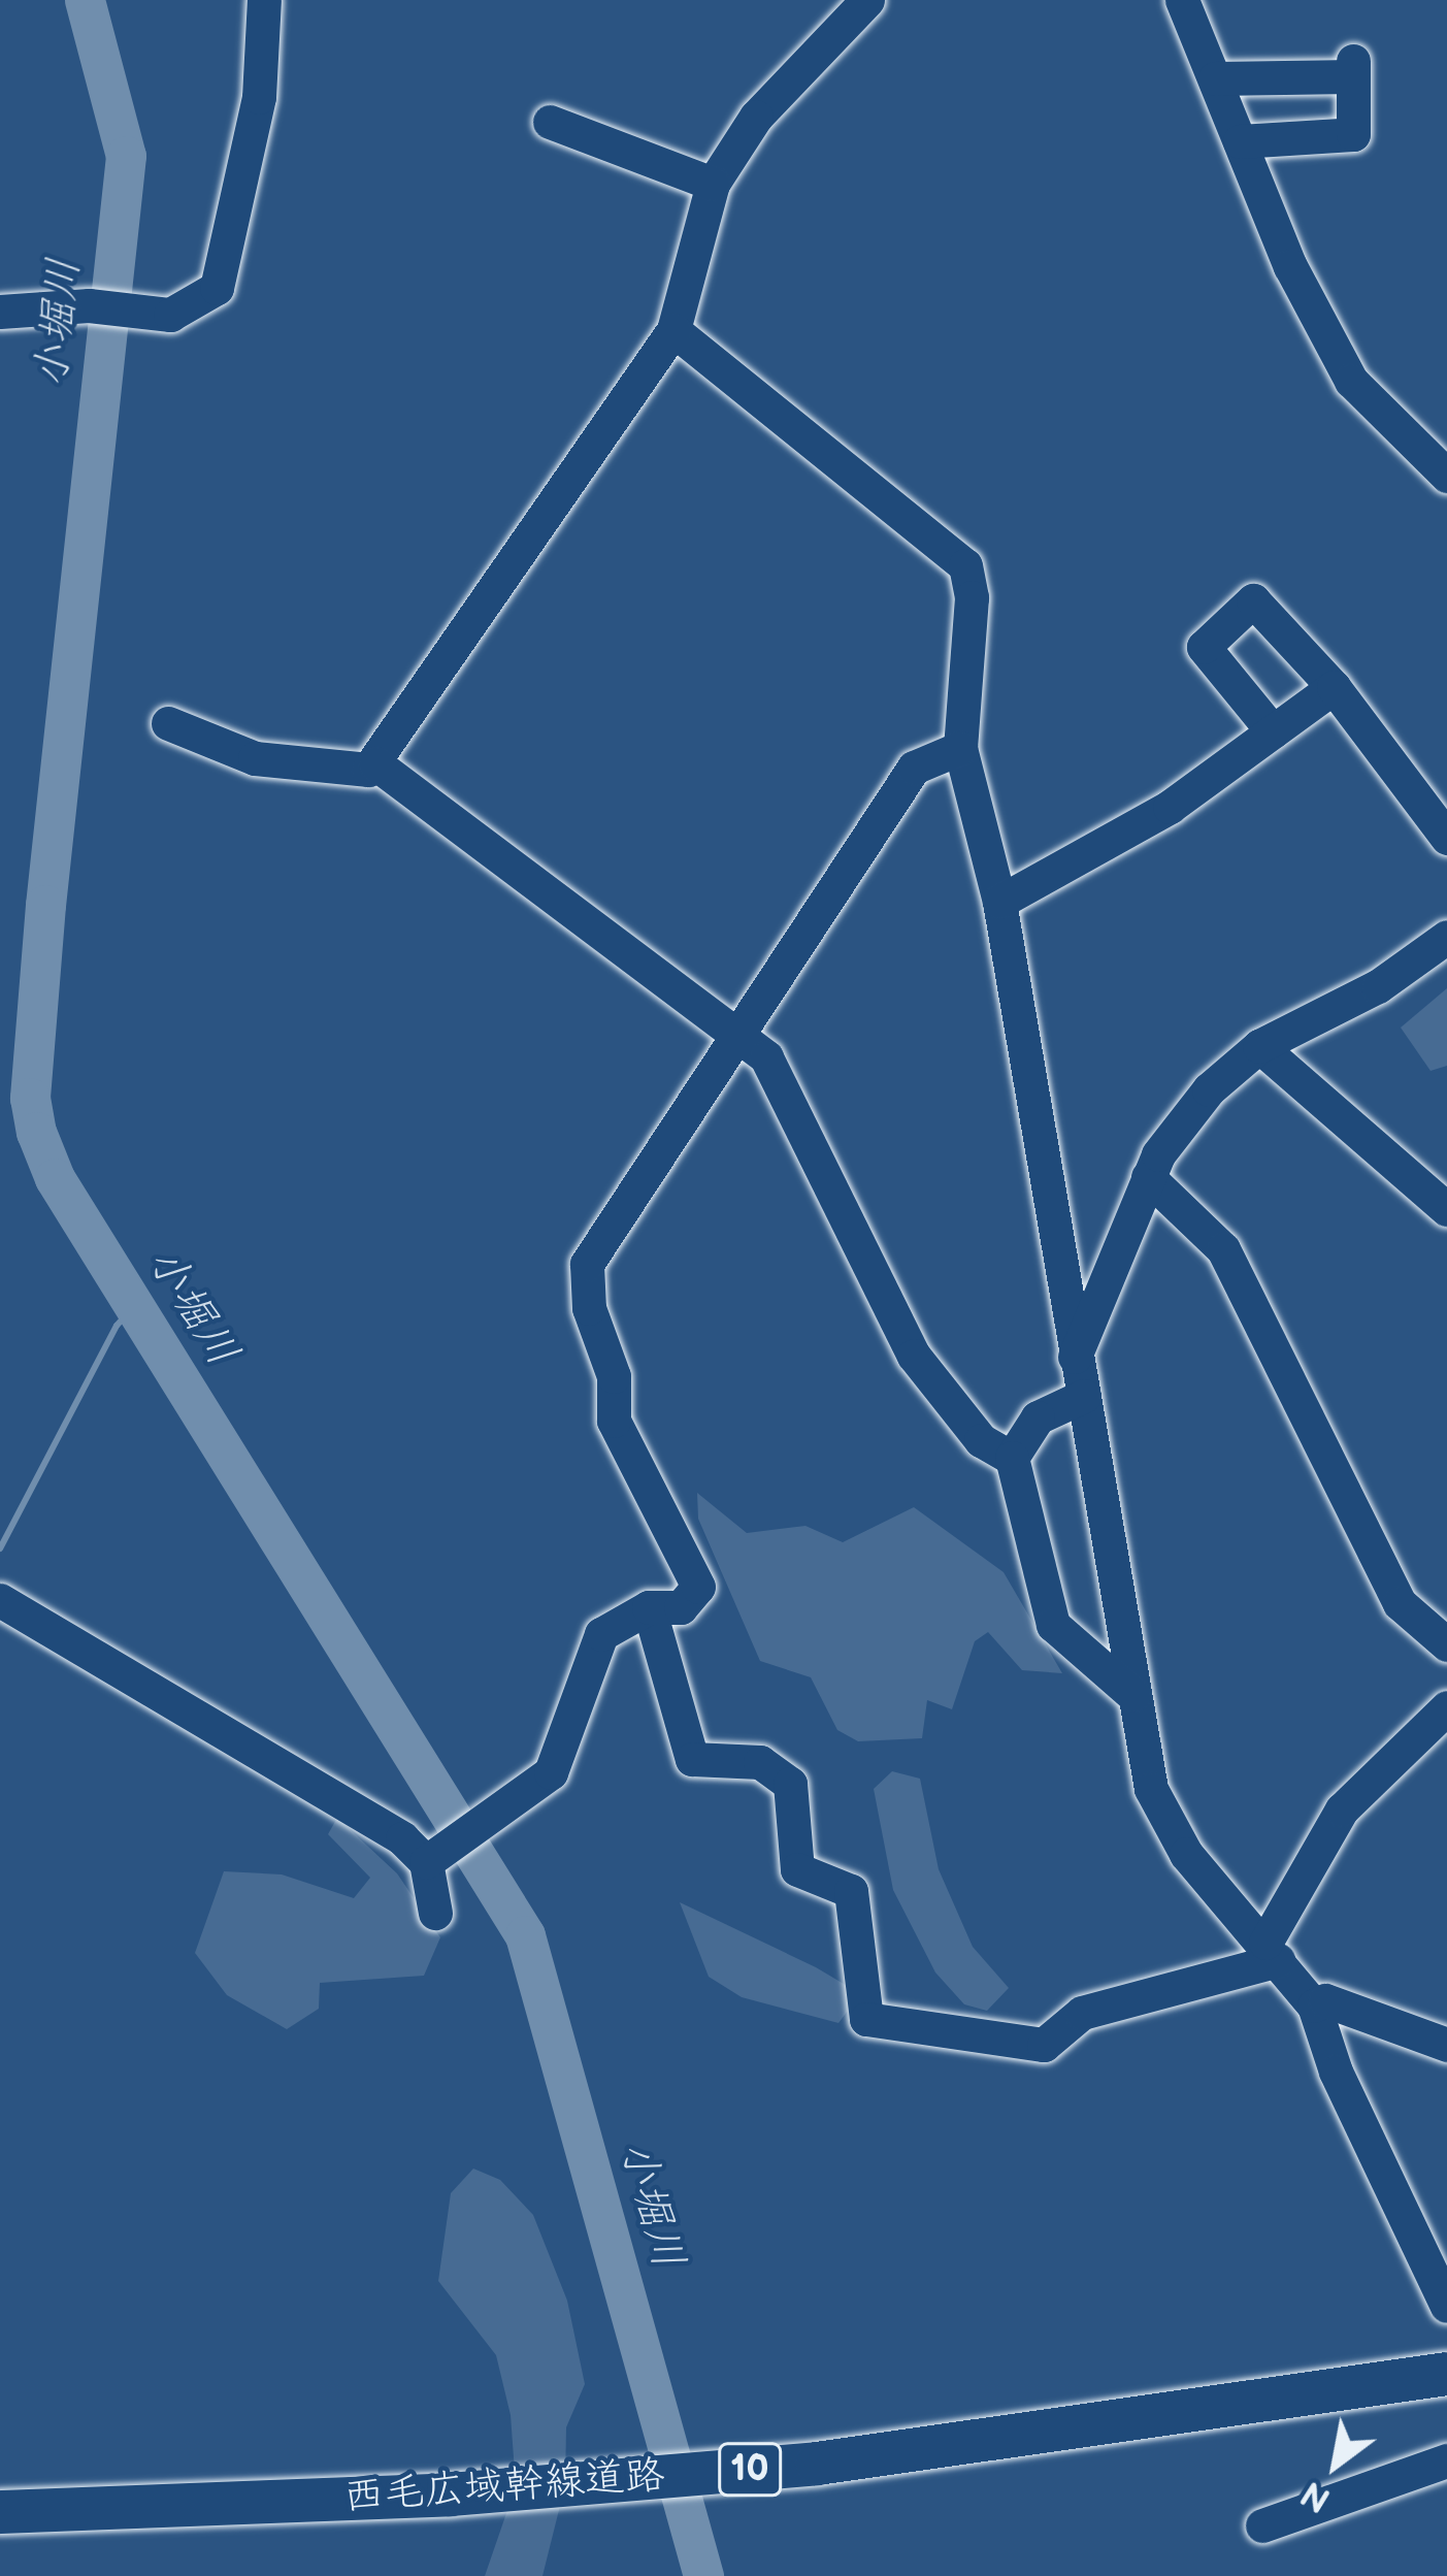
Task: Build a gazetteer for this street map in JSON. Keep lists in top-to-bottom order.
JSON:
{
  "streets": {
    "main road": ["10", "西毛広域幹線道路"]
  },
  "water": ["小堀川"],
  "north": "bottom left"
}
